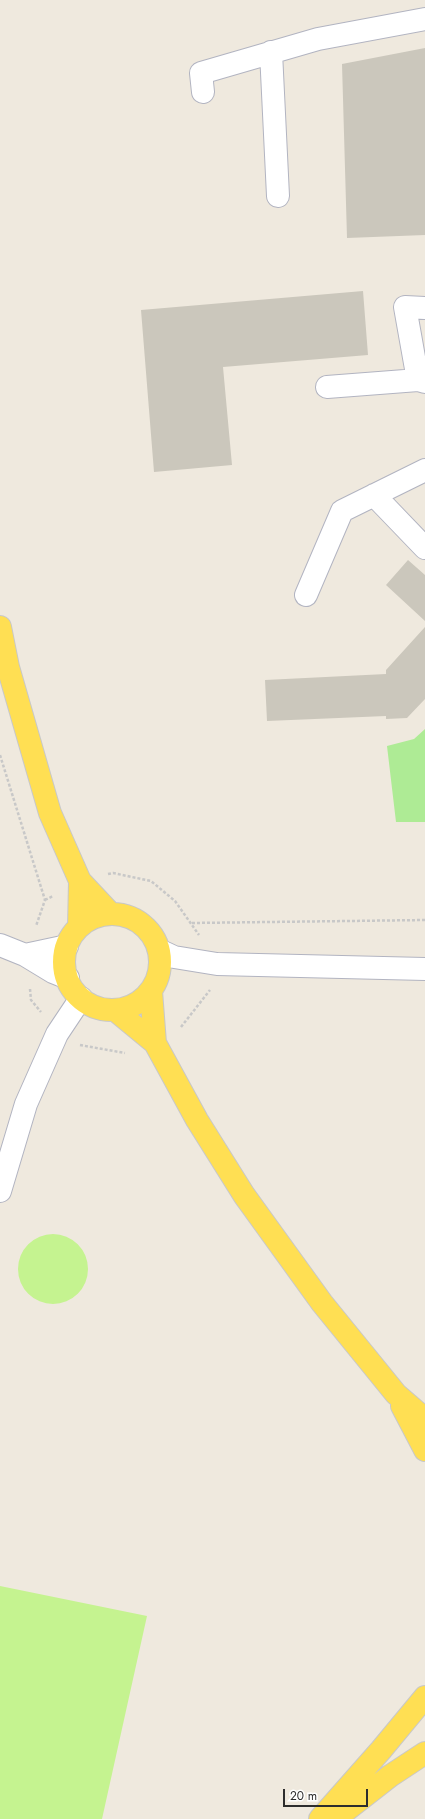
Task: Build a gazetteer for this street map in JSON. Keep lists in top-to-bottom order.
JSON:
{
  "scale_bar": "20 m"
}
